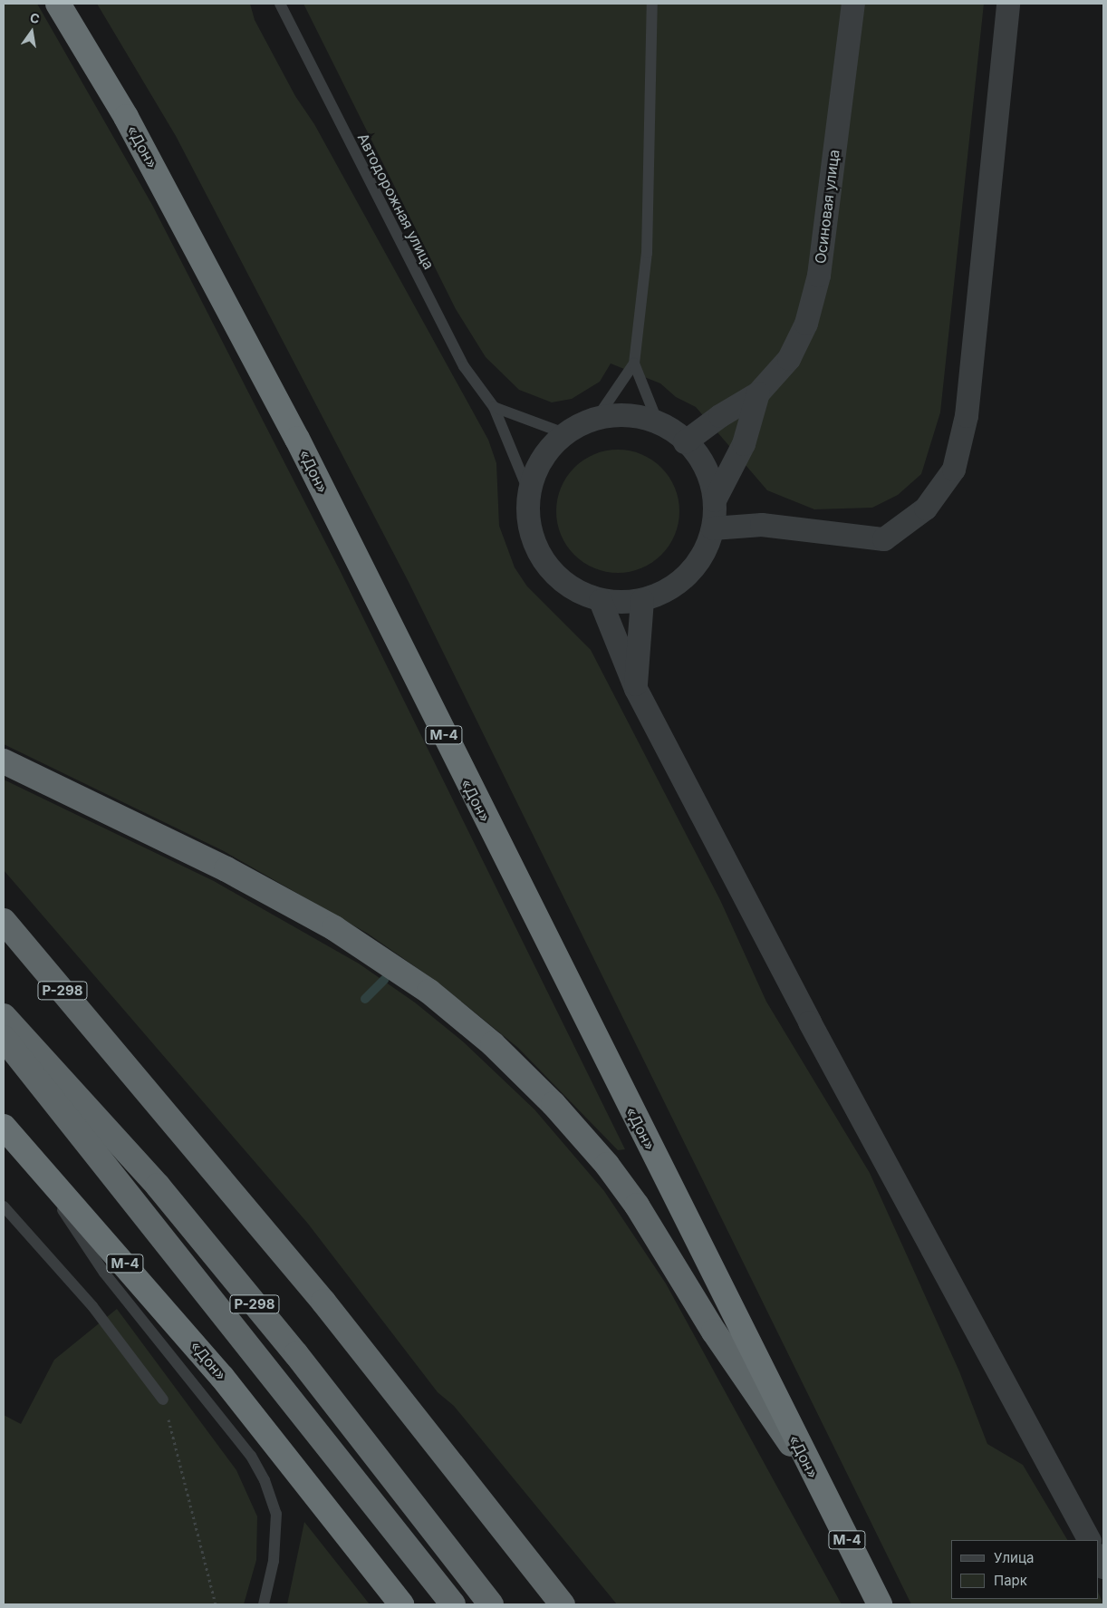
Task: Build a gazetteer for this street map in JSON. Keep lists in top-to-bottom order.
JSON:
{
  "streets": {
    "highway": ["«Дон»", "М-4", "Р-298"],
    "street": ["Осиновая улица"],
    "lane": ["Автодорожная улица"]
  },
  "legend": ["Улица", "Парк"],
  "north": "top"
}
